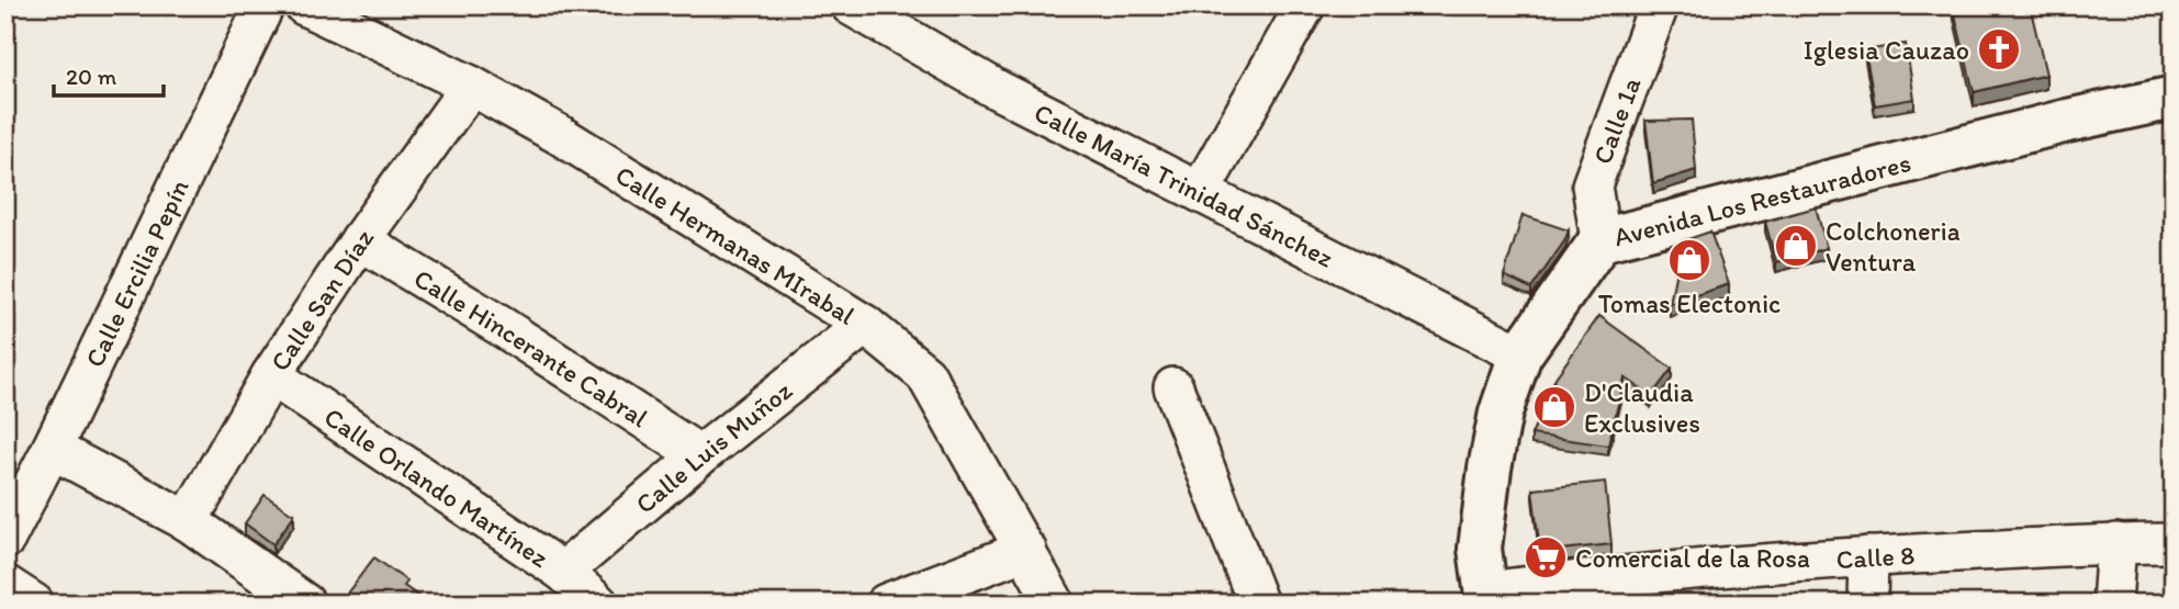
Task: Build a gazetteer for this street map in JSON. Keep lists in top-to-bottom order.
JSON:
{
  "streets": {
    "street": [
      "Calle 1a",
      "Calle María Trinidad Sánchez",
      "Avenida Los Restauradores",
      "Calle Hermanas MIrabal",
      "Calle Ercilia Pepín",
      "Calle San Díaz",
      "Calle Hincerante Cabral",
      "Calle Luis Muñoz",
      "Calle Orlando Martínez",
      "Calle 8"
    ]
  },
  "crossings": [
    ["Calle 1a", "Avenida Los Restauradores"],
    ["Calle María Trinidad Sánchez", "Avenida Los Restauradores"],
    ["Avenida Los Restauradores", "Calle 8"],
    ["Calle Hermanas MIrabal", "Calle San Díaz"],
    ["Calle Hermanas MIrabal", "Calle Luis Muñoz"],
    ["Calle San Díaz", "Calle Hincerante Cabral"],
    ["Calle San Díaz", "Calle Orlando Martínez"],
    ["Calle Hincerante Cabral", "Calle Luis Muñoz"],
    ["Calle Luis Muñoz", "Calle Orlando Martínez"]
  ],
  "places": {
    "church": ["Iglesia Cauzao"],
    "shop": ["Colchoneria Ventura", "Tomas Electonic", "D'Claudia Exclusives"],
    "supermarket": ["Comercial de la Rosa"]
  },
  "scale_bar": "20 m"
}
